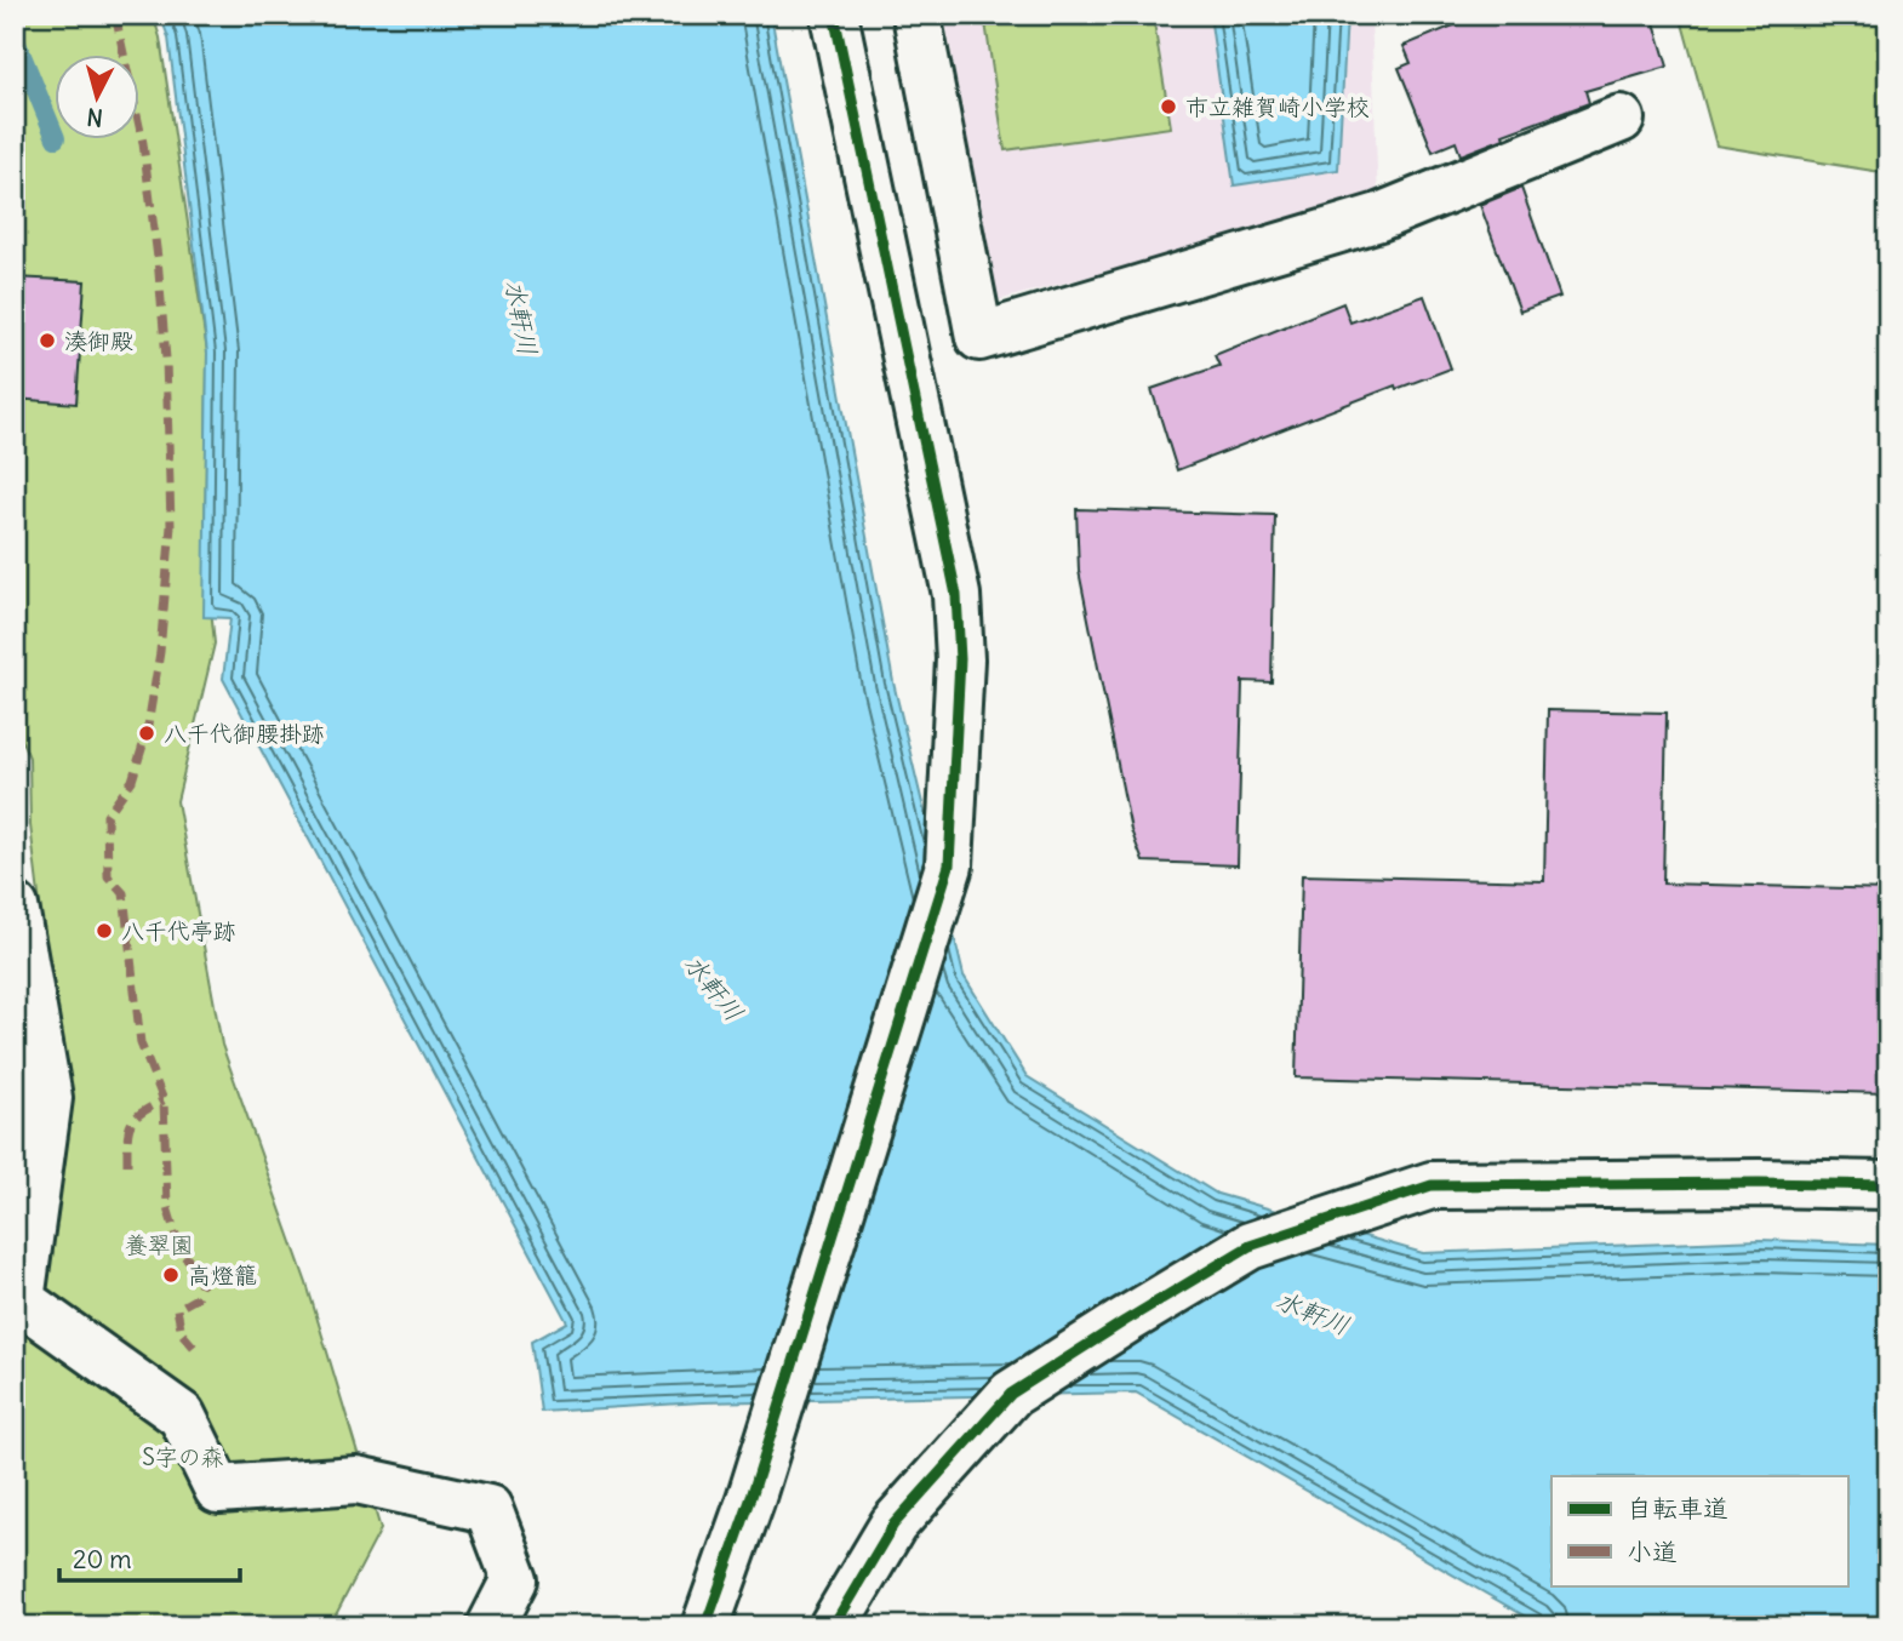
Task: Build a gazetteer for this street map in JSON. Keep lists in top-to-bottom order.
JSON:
{
  "water": ["水軒川"],
  "parks": ["養翠園", "S字の森"],
  "places": [
    "市立雑賀崎小学校",
    "湊御殿",
    "八千代御腰掛跡",
    "八千代亭跡",
    "高燈籠"
  ],
  "legend": ["自転車道", "小道"],
  "scale_bar": "20 m",
  "north": "bottom"
}
